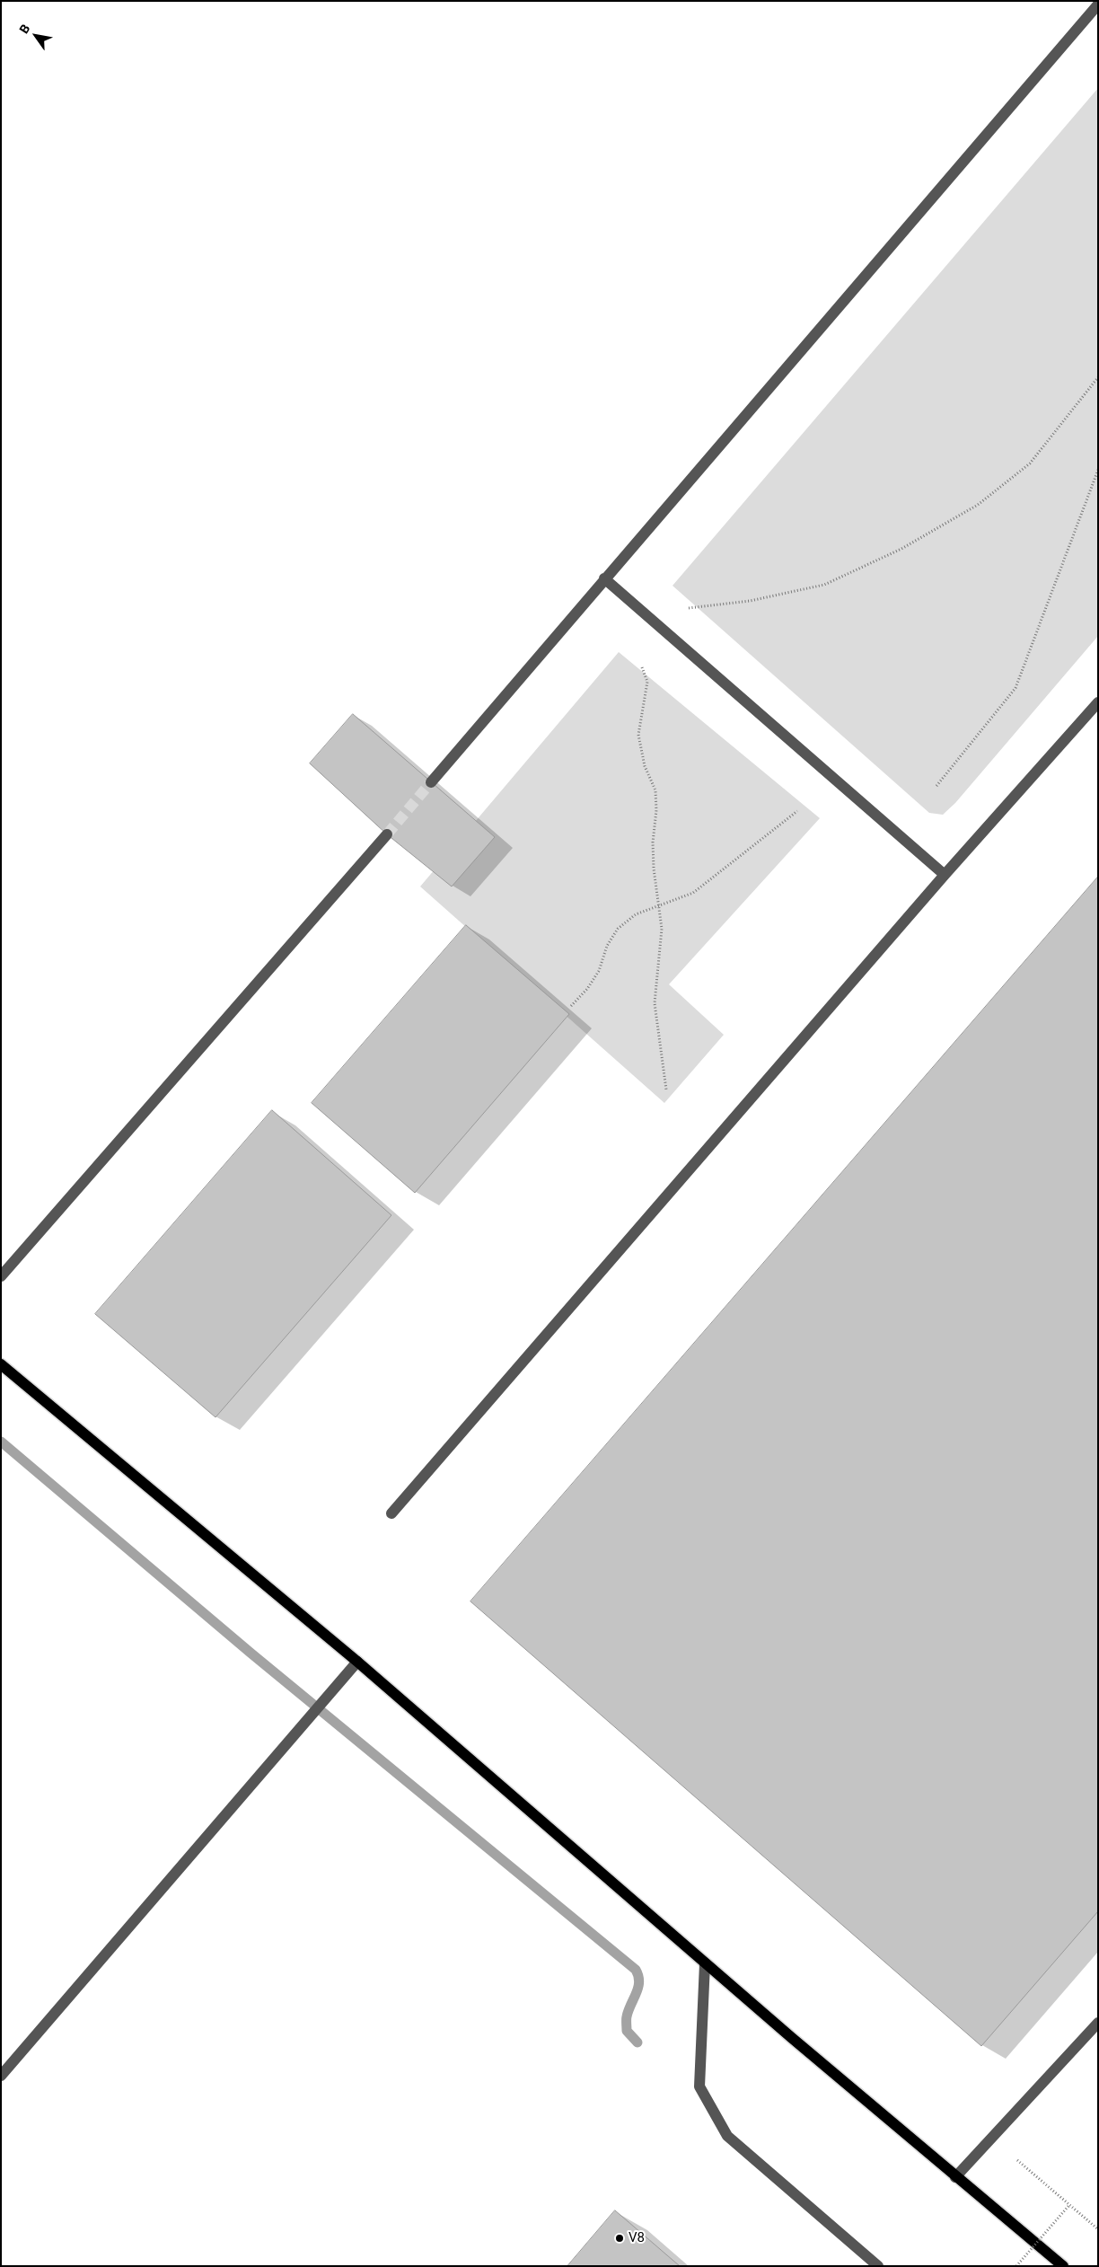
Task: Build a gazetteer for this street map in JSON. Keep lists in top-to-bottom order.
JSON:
{
  "places": ["V8"],
  "north": "top left"
}
